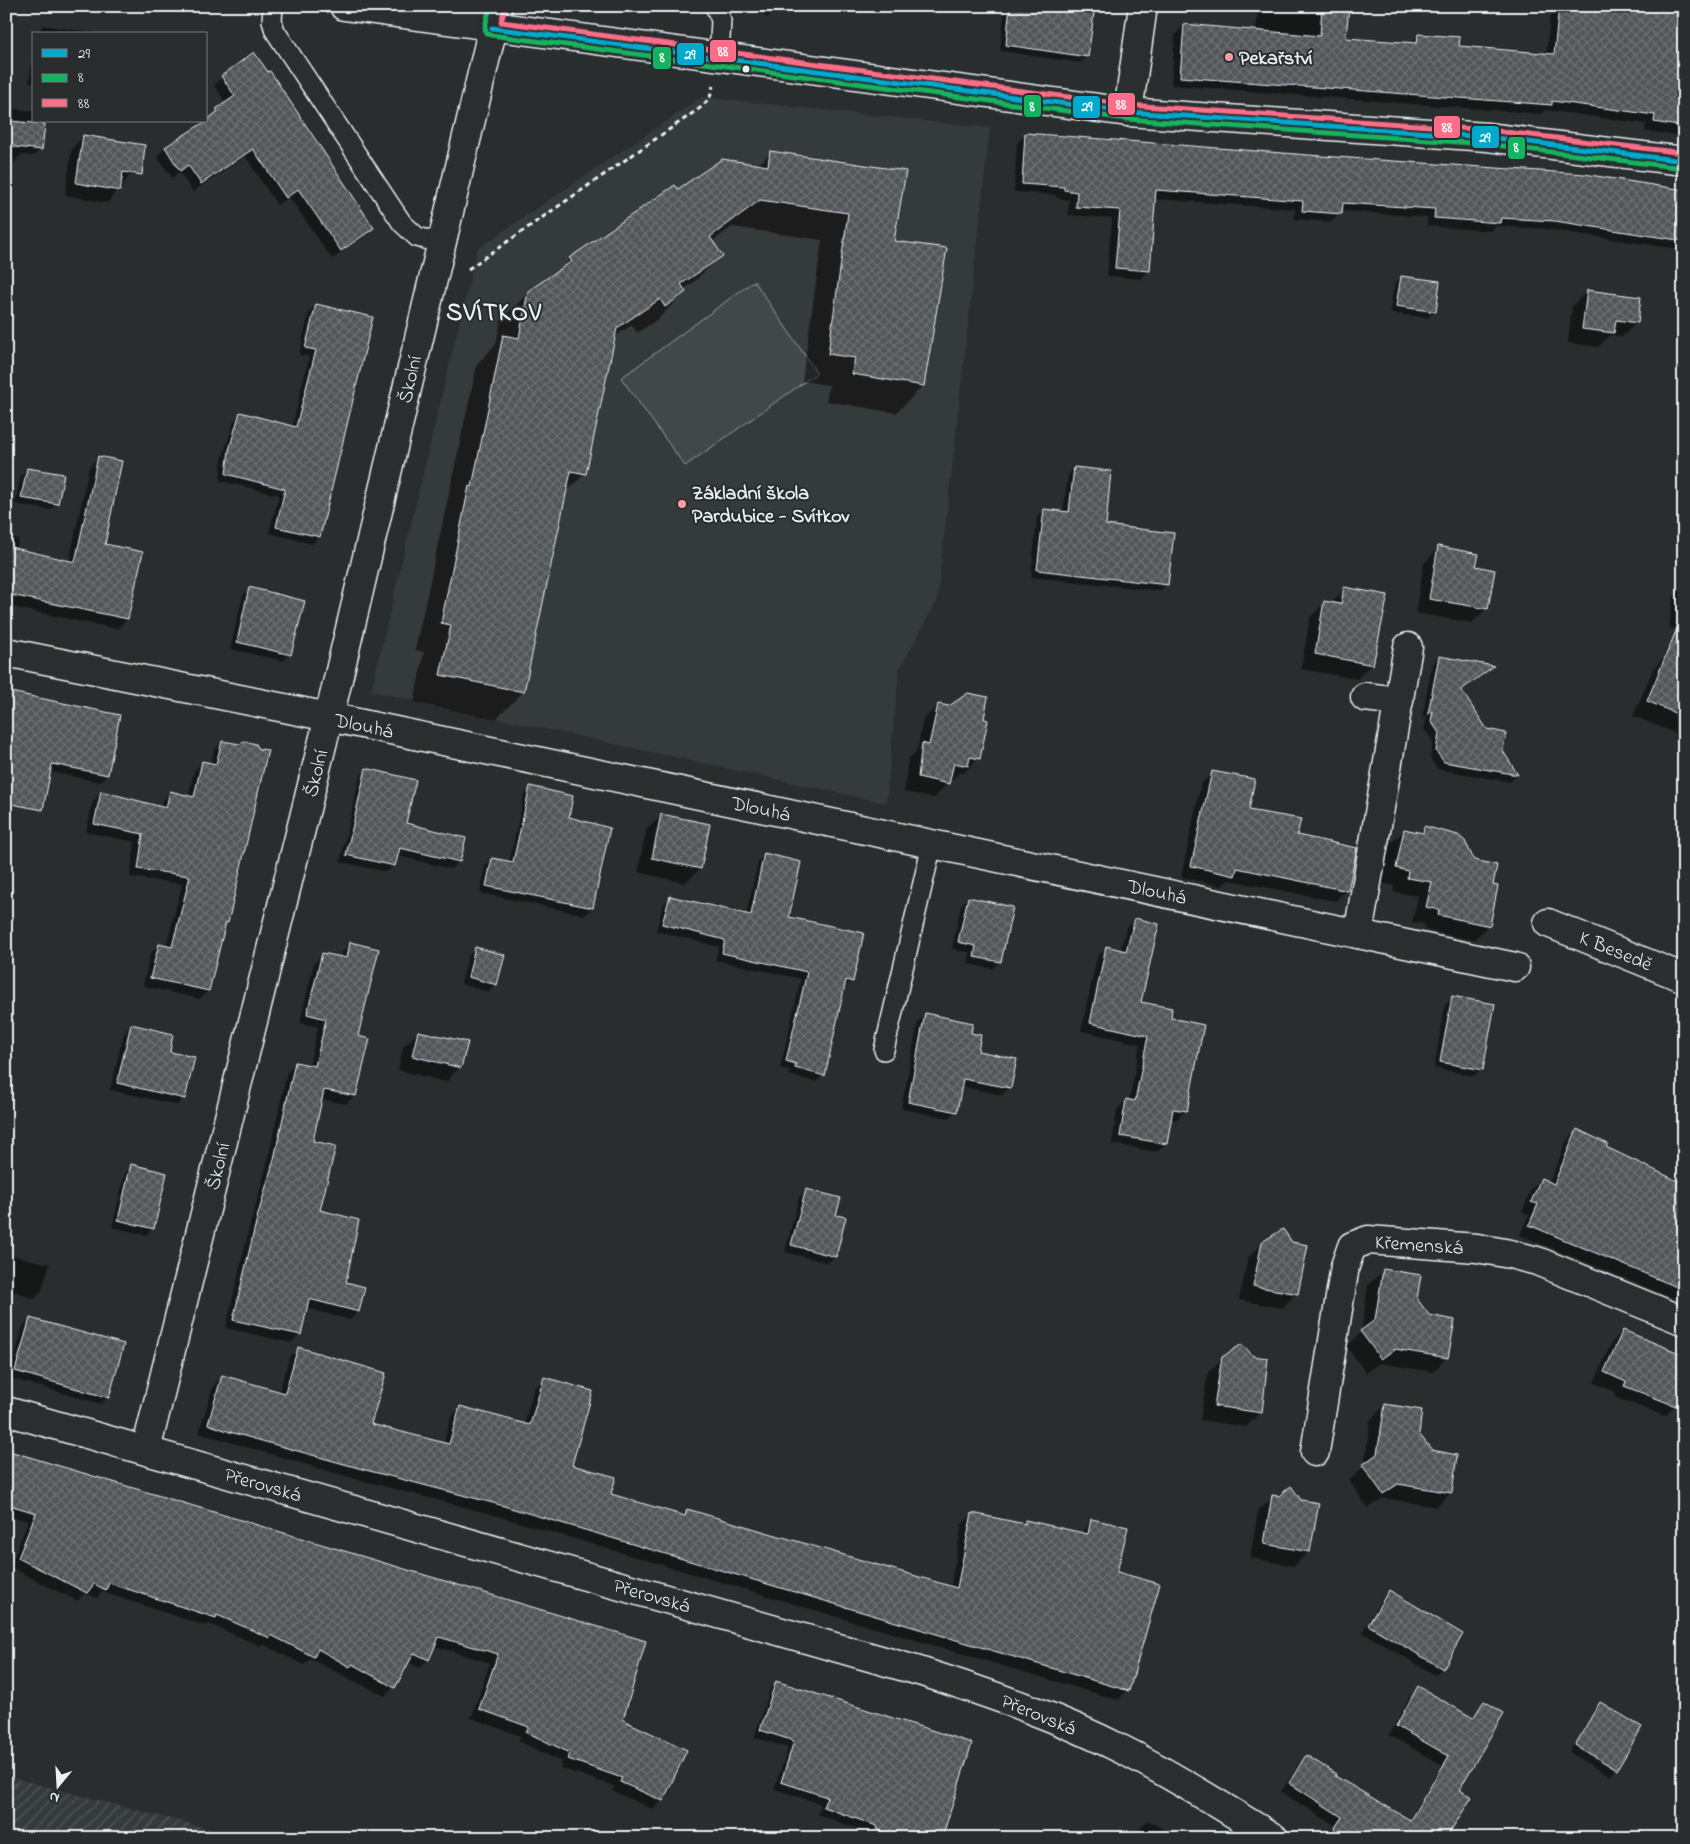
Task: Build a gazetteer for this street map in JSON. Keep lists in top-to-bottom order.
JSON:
{
  "streets": {
    "street": [
      "Školní",
      "Dlouhá",
      "K Besedě",
      "Křemenská",
      "Přerovská"
    ]
  },
  "crossings": [
    ["Školní", "Dlouhá"],
    ["Školní", "Přerovská"]
  ],
  "districts": ["SVÍTKOV"],
  "places": ["Pekařství", "Základní škola Pardubice - Svítkov"],
  "lines": ["transit line 8", "transit line 88", "transit line 29"],
  "legend": ["29", "8", "88"],
  "north": "bottom"
}
